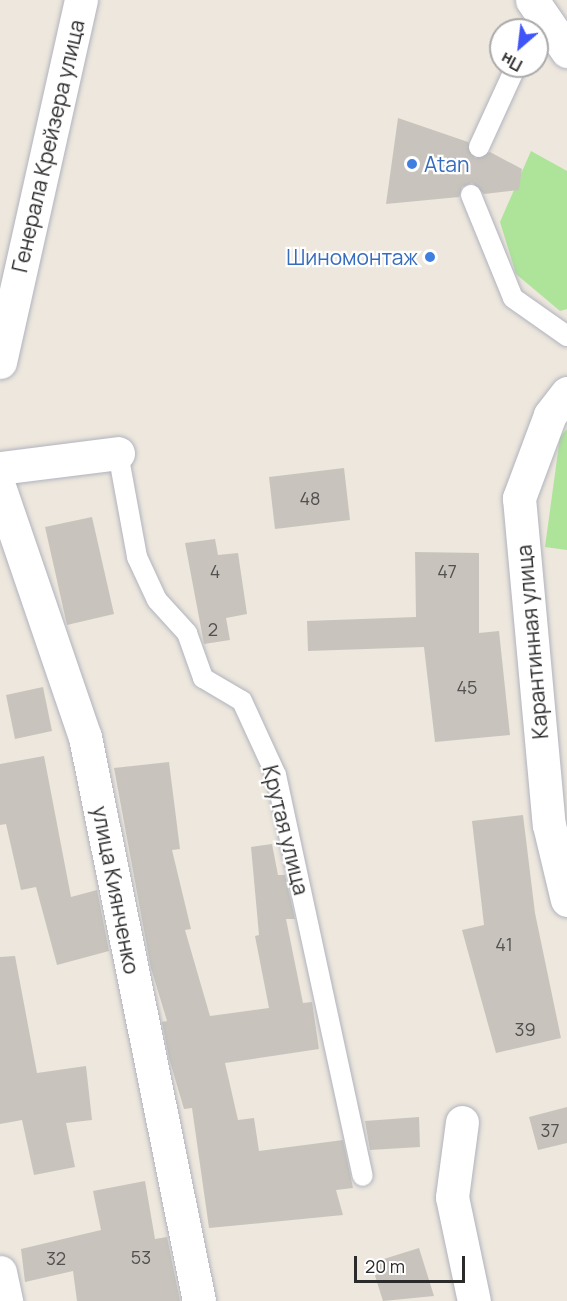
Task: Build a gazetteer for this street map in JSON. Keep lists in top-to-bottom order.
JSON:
{
  "streets": {
    "street": ["Генерала Крейзера улица", "Карантинная улица", "улица Киянченко"],
    "lane": ["Крутая улица"]
  },
  "places": ["Atan", "Шиномонтаж"],
  "house_numbers": [
    "48",
    "4",
    "47",
    "2",
    "45",
    "41",
    "39",
    "37",
    "53",
    "32"
  ],
  "scale_bar": "20 m",
  "north": "bottom left"
}
